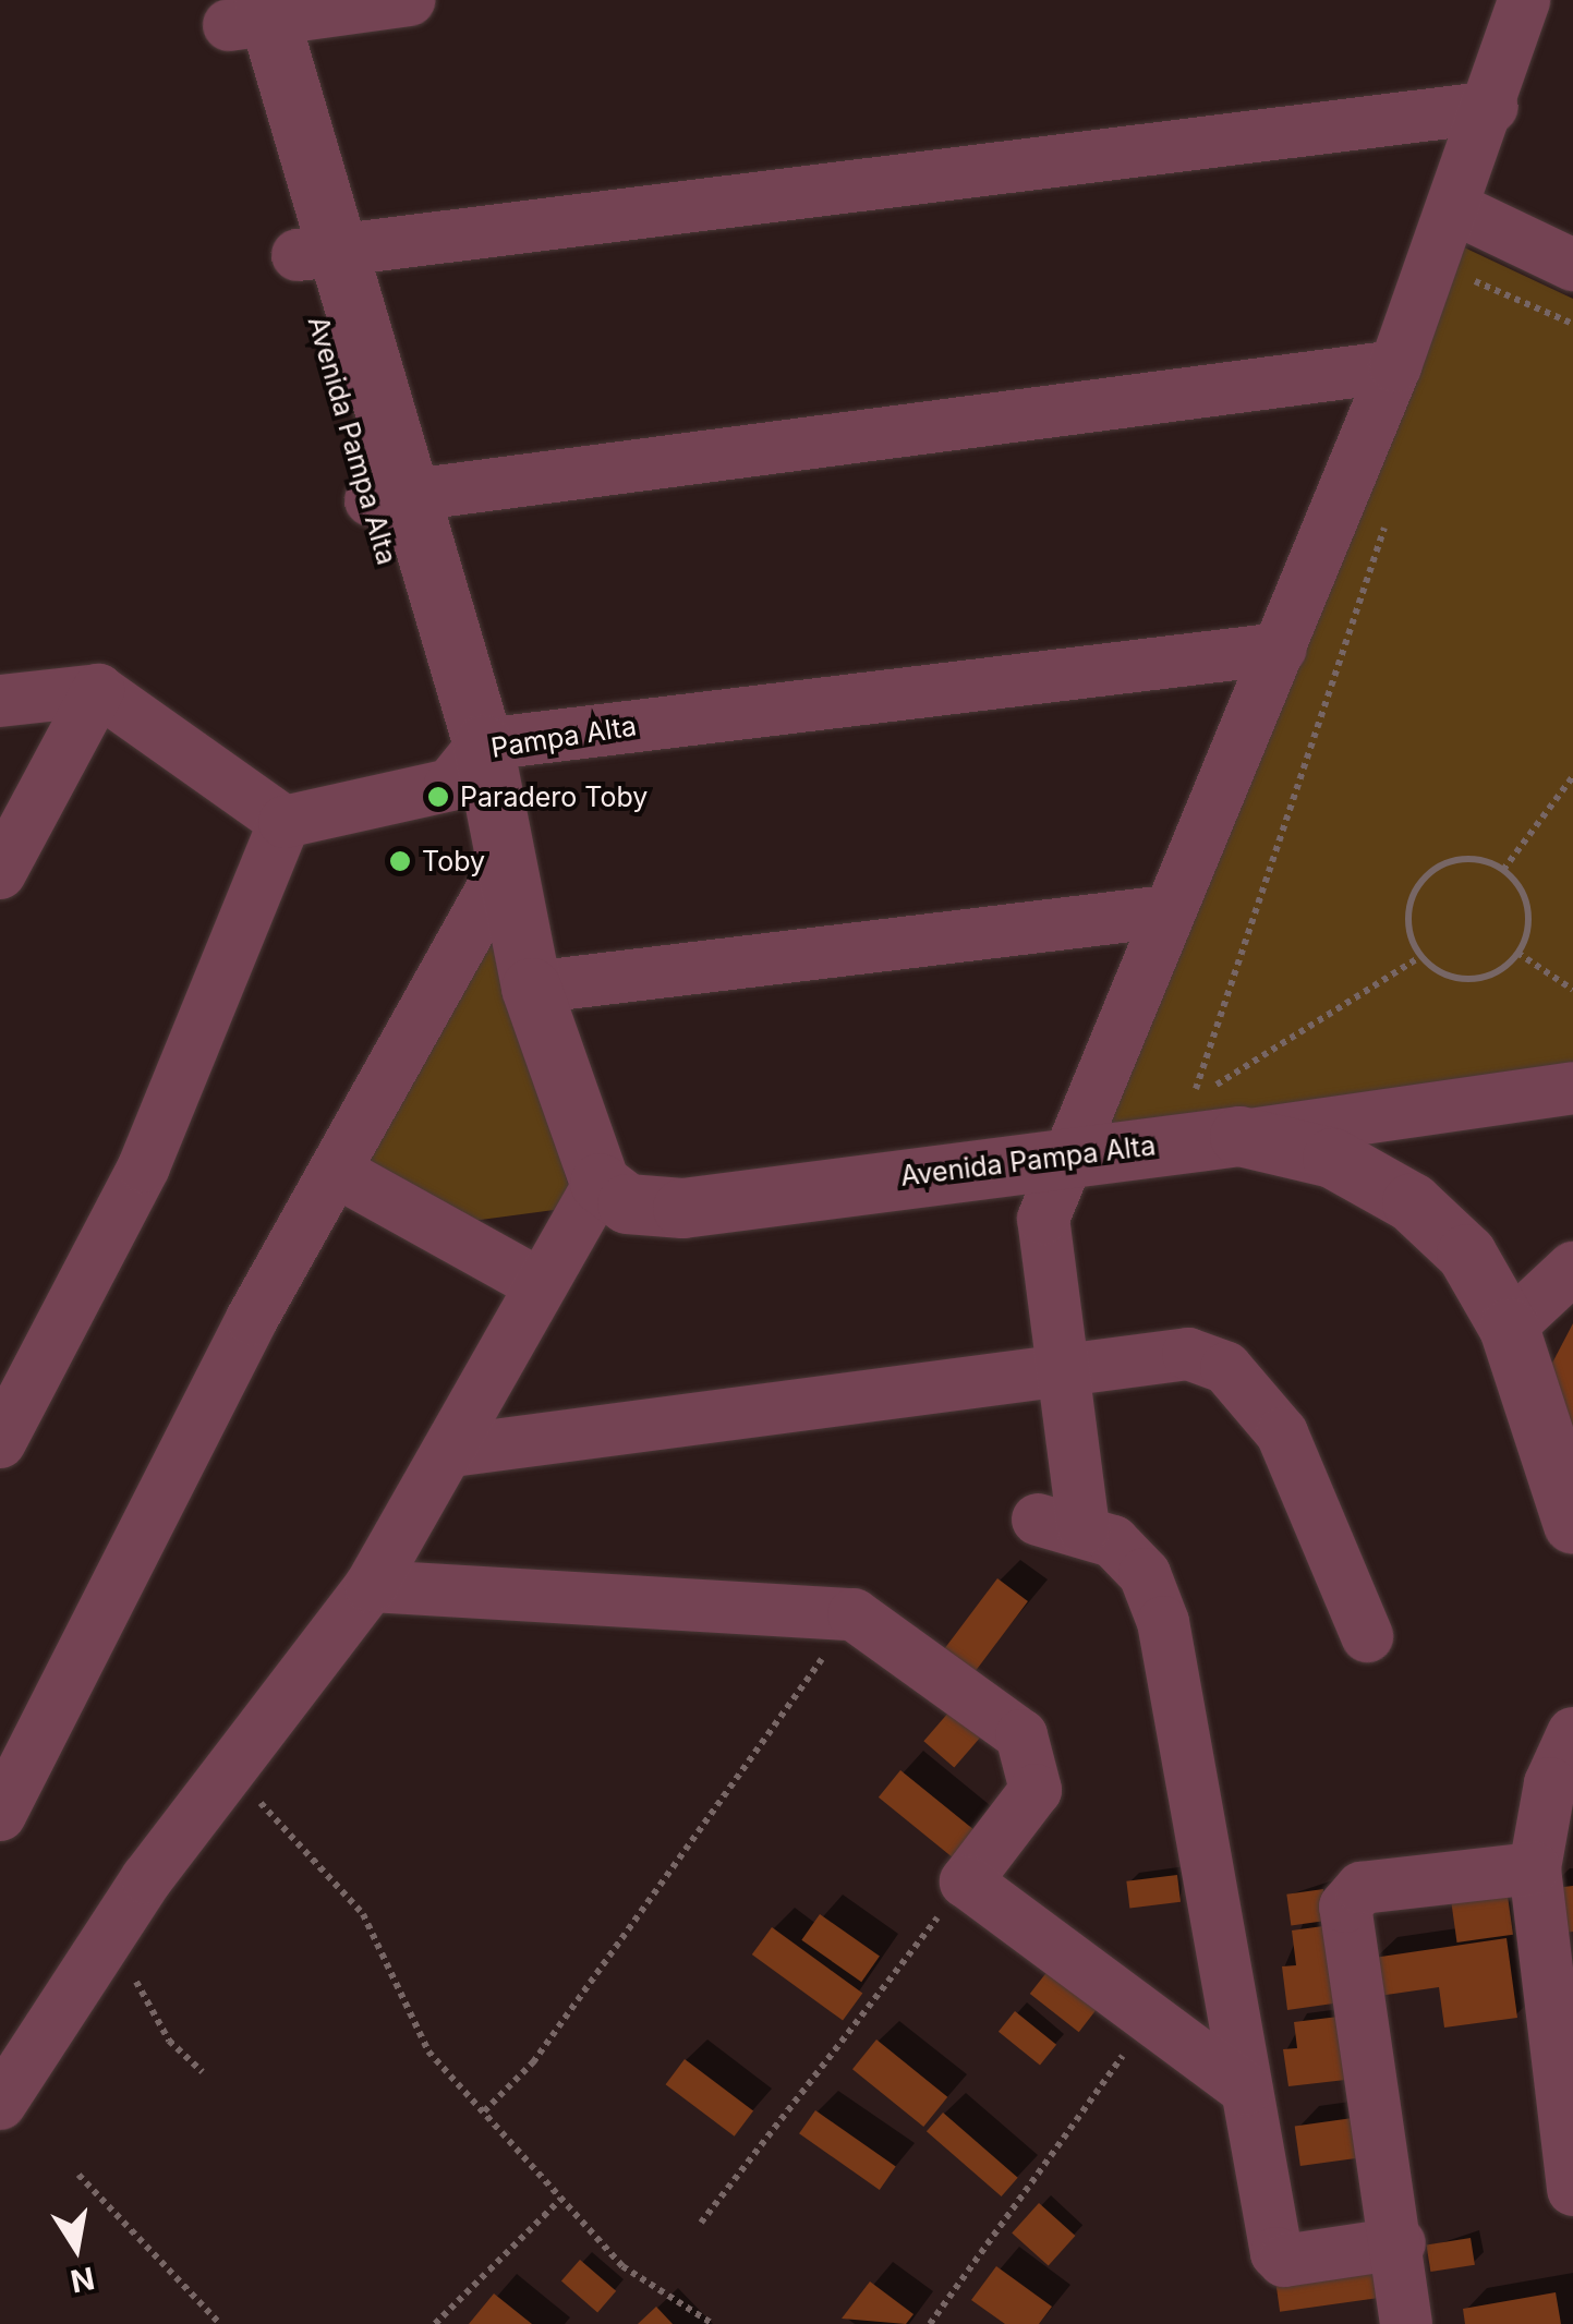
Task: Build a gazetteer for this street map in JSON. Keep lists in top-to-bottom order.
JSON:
{
  "streets": {
    "street": ["Avenida Pampa Alta", "Pampa Alta"]
  },
  "crossings": [
    ["Avenida Pampa Alta", "Pampa Alta"]
  ],
  "places": ["Paradero Toby", "Toby"],
  "north": "bottom"
}
